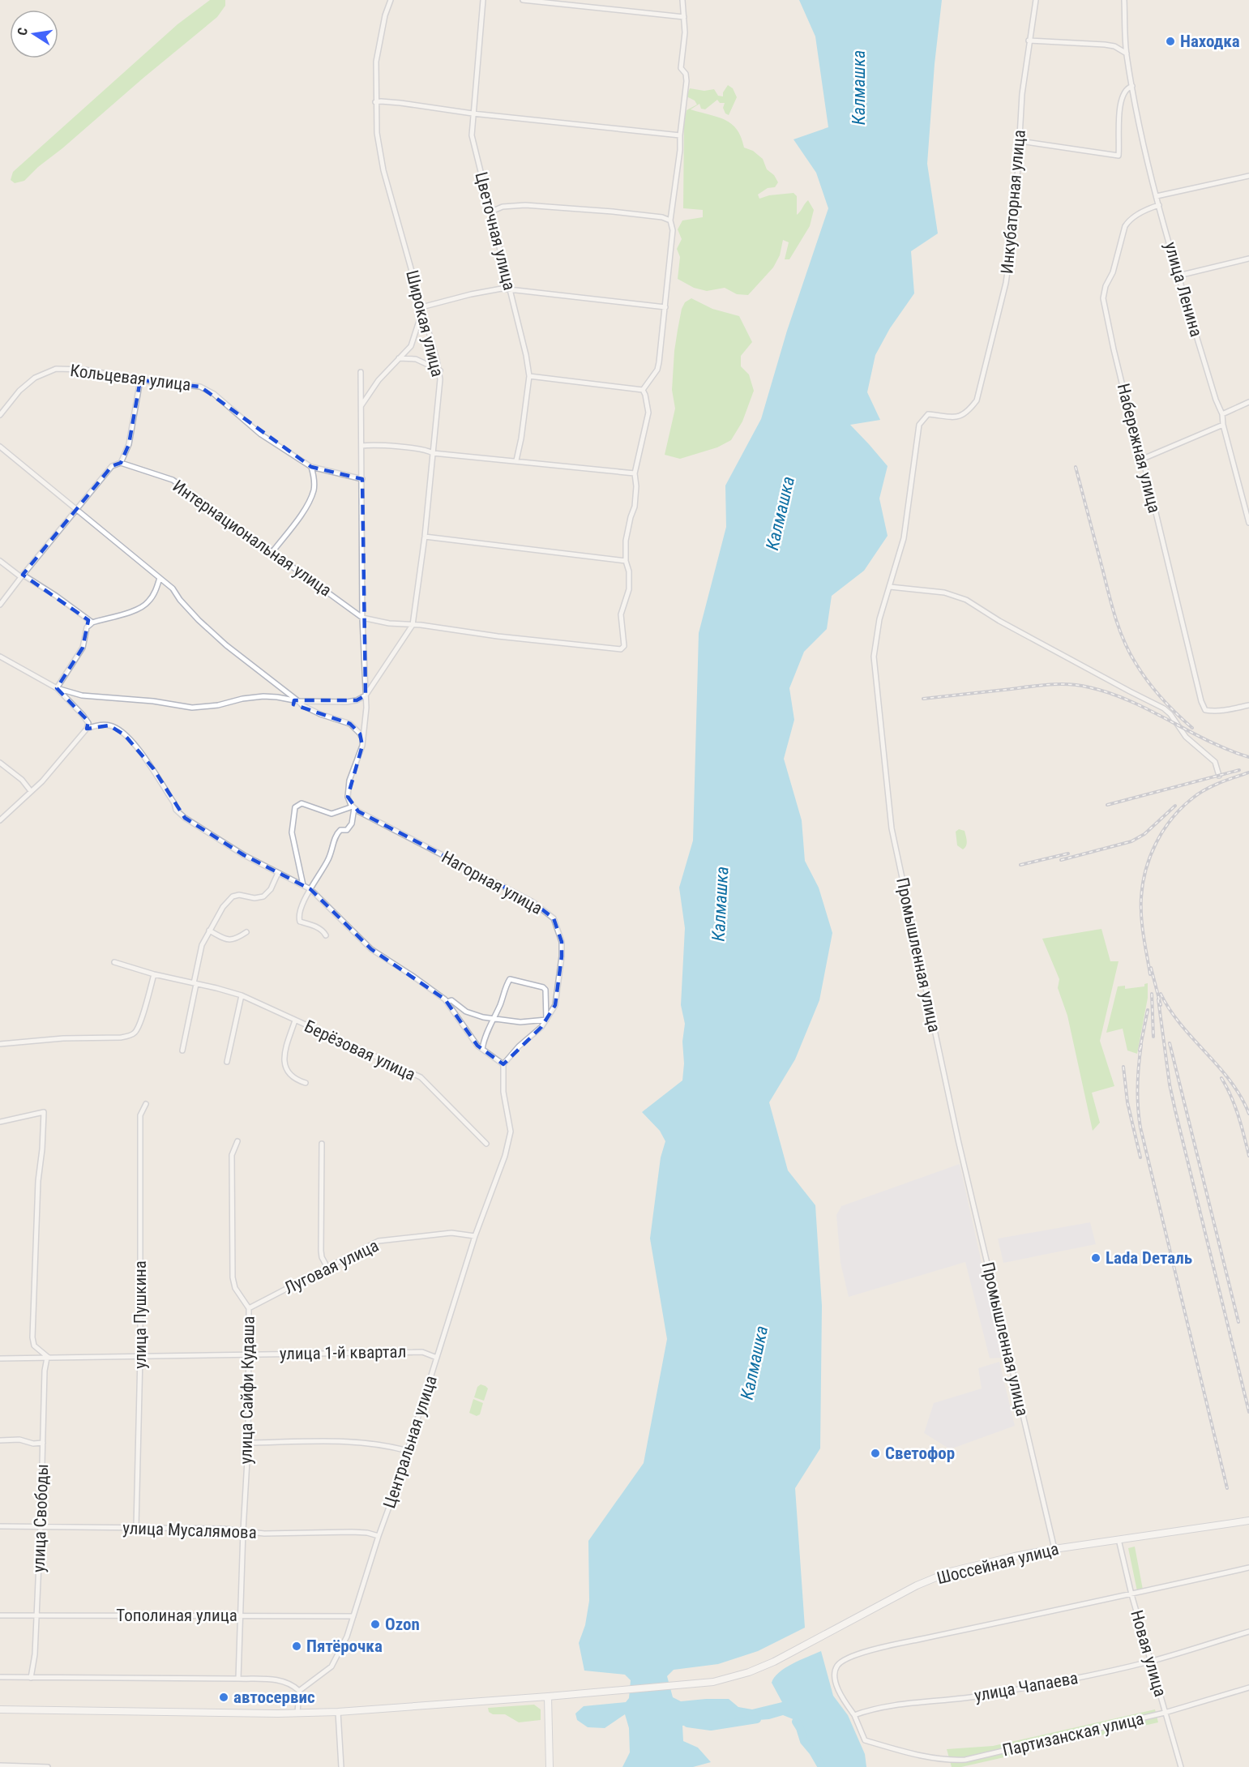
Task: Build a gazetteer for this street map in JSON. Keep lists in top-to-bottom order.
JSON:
{
  "streets": {
    "main road": ["Шоссейная улица"],
    "street": [
      "Инкубаторная улица",
      "Цветочная улица",
      "улица Ленина",
      "Широкая улица",
      "Кольцевая улица",
      "Набережная улица",
      "Интернациональная улица",
      "Нагорная улица",
      "Промышленная улица",
      "Берёзовая улица",
      "Луговая улица",
      "улица Пушкина",
      "улица 1-й квартал",
      "улица Сайфи Кудаша",
      "Центральная улица",
      "улица Свободы",
      "улица Мусалямова",
      "Тополиная улица",
      "Новая улица",
      "улица Чапаева",
      "Партизанская улица"
    ]
  },
  "crossings": [
    ["Инкубаторная улица", "Промышленная улица"],
    ["улица Ленина", "Набережная улица"],
    ["Нагорная улица", "Центральная улица"],
    ["Промышленная улица", "Шоссейная улица"],
    ["Луговая улица", "улица Сайфи Кудаша"],
    ["Луговая улица", "Центральная улица"],
    ["улица Пушкина", "улица 1-й квартал"],
    ["улица Пушкина", "улица Мусалямова"],
    ["улица 1-й квартал", "улица Сайфи Кудаша"],
    ["улица 1-й квартал", "Центральная улица"],
    ["улица 1-й квартал", "улица Свободы"],
    ["улица Сайфи Кудаша", "улица Мусалямова"],
    ["улица Сайфи Кудаша", "Тополиная улица"],
    ["Центральная улица", "улица Мусалямова"],
    ["Центральная улица", "Тополиная улица"],
    ["улица Свободы", "улица Мусалямова"],
    ["улица Свободы", "Тополиная улица"],
    ["Шоссейная улица", "Новая улица"],
    ["Новая улица", "улица Чапаева"],
    ["Новая улица", "Партизанская улица"],
    ["улица Чапаева", "Партизанская улица"]
  ],
  "water": ["Калмашка"],
  "places": [
    "Находка",
    "Lada Dеталь",
    "Светофор",
    "Ozon",
    "Пятёрочка",
    "автосервис"
  ],
  "north": "left"
}
